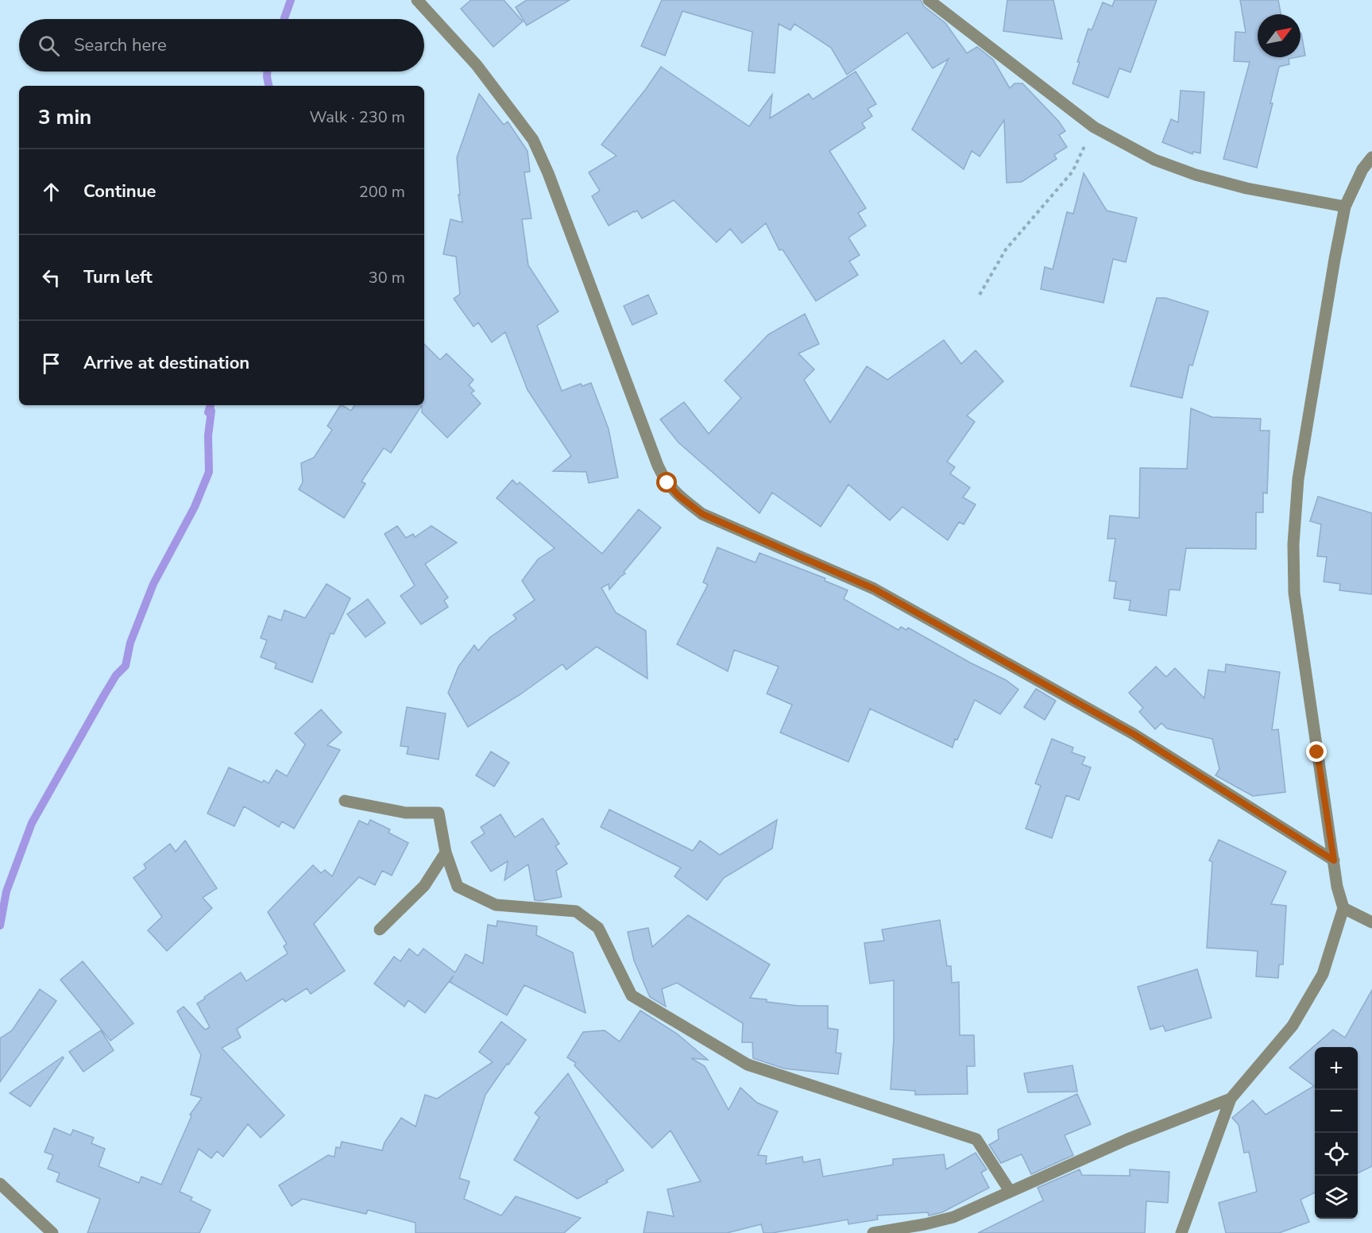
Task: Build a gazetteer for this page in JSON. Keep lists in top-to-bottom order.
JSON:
{
  "north": "top right",
  "page": {
    "search": "Search here",
    "heading": ["3 min", "Walk · 230 m"],
    "list": [
      ["Continue", "200 m"],
      ["Turn left", "30 m"],
      "Arrive at destination"
    ],
    "map_buttons": ["+", "−"]
  }
}
